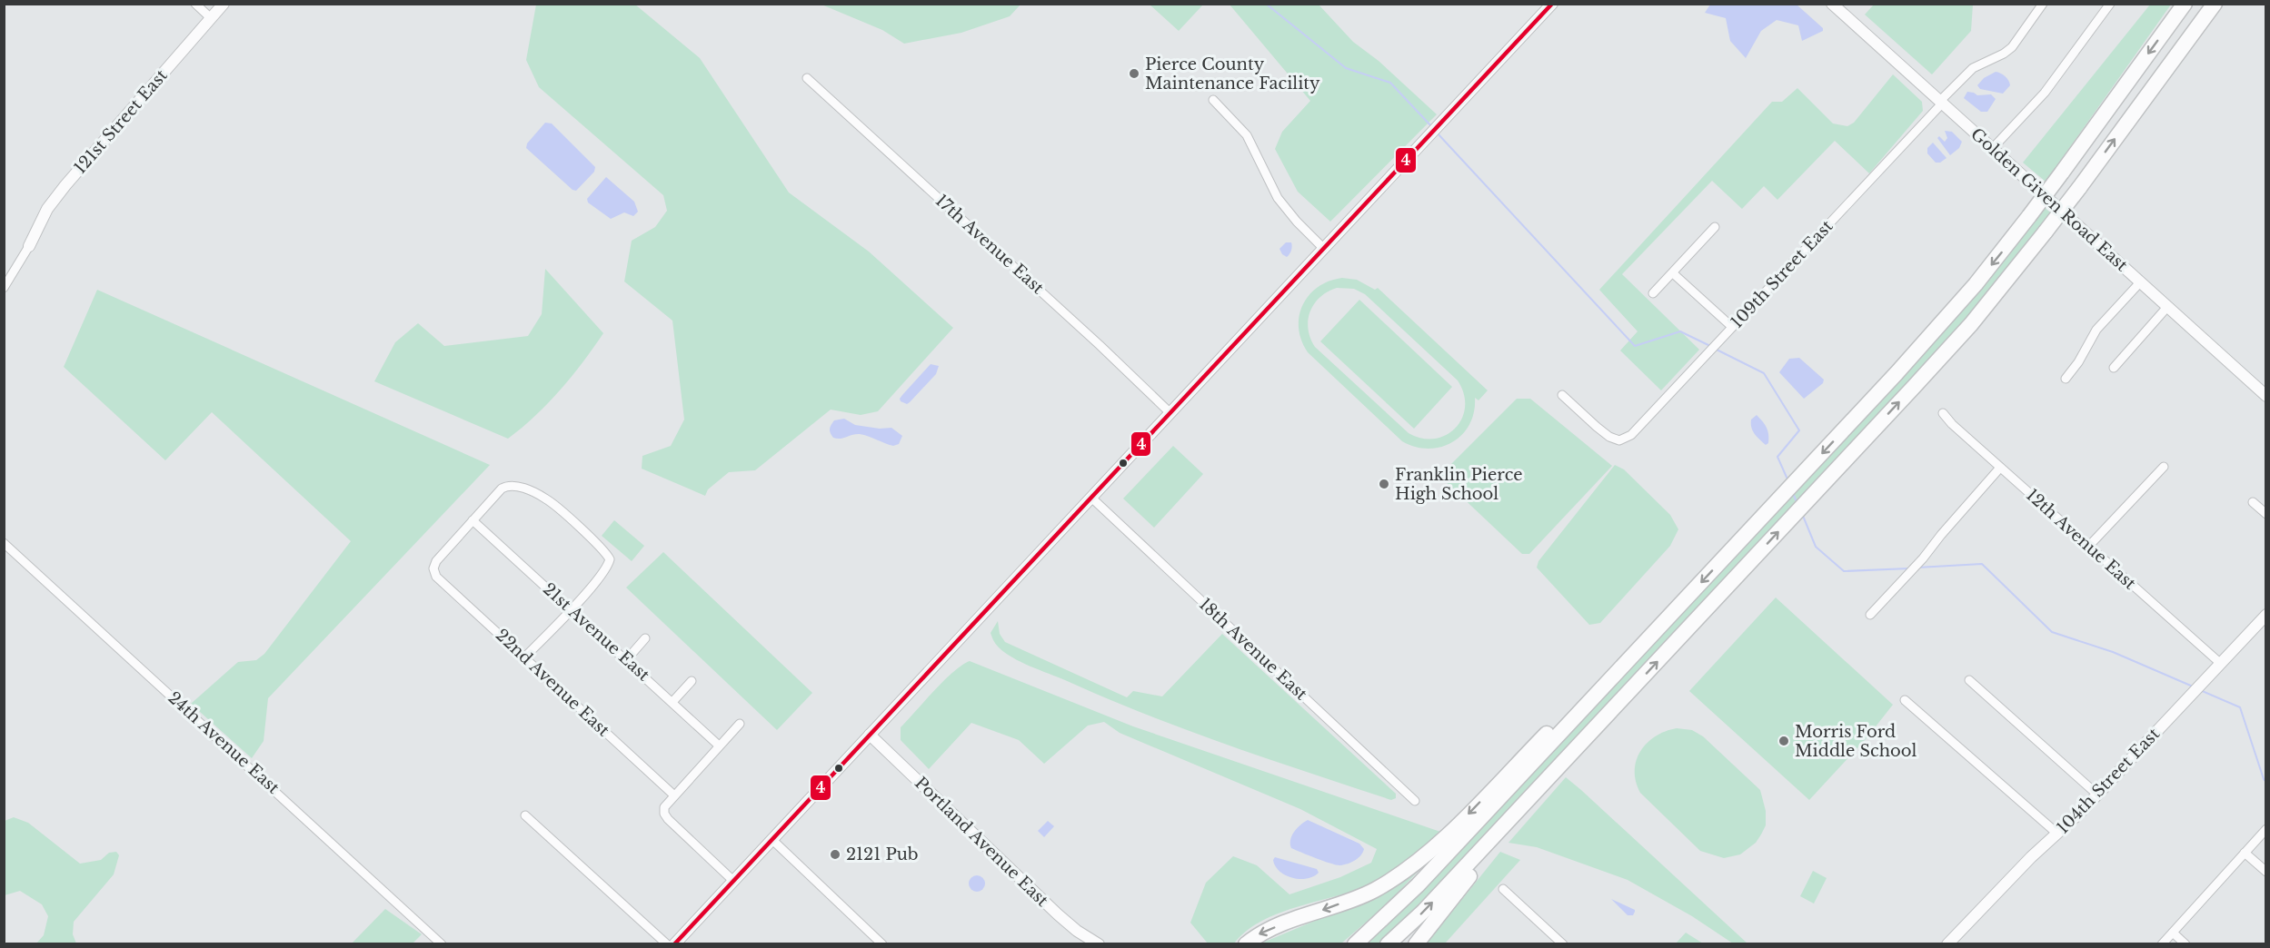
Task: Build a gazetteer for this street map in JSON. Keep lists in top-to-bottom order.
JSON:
{
  "streets": {
    "main road": [
      "121st Street East",
      "Golden Given Road East",
      "104th Street East",
      "Portland Avenue East"
    ],
    "street": [
      "17th Avenue East",
      "109th Street East",
      "12th Avenue East",
      "21st Avenue East",
      "18th Avenue East",
      "22nd Avenue East",
      "24th Avenue East"
    ]
  },
  "crossings": [
    ["Golden Given Road East", "109th Street East"],
    ["12th Avenue East", "104th Street East"],
    ["21st Avenue East", "22nd Avenue East"]
  ],
  "places": [
    "Pierce County Maintenance Facility",
    "Franklin Pierce High School",
    "Morris Ford Middle School",
    "2121 Pub"
  ],
  "lines": ["transit line 4"]
}
